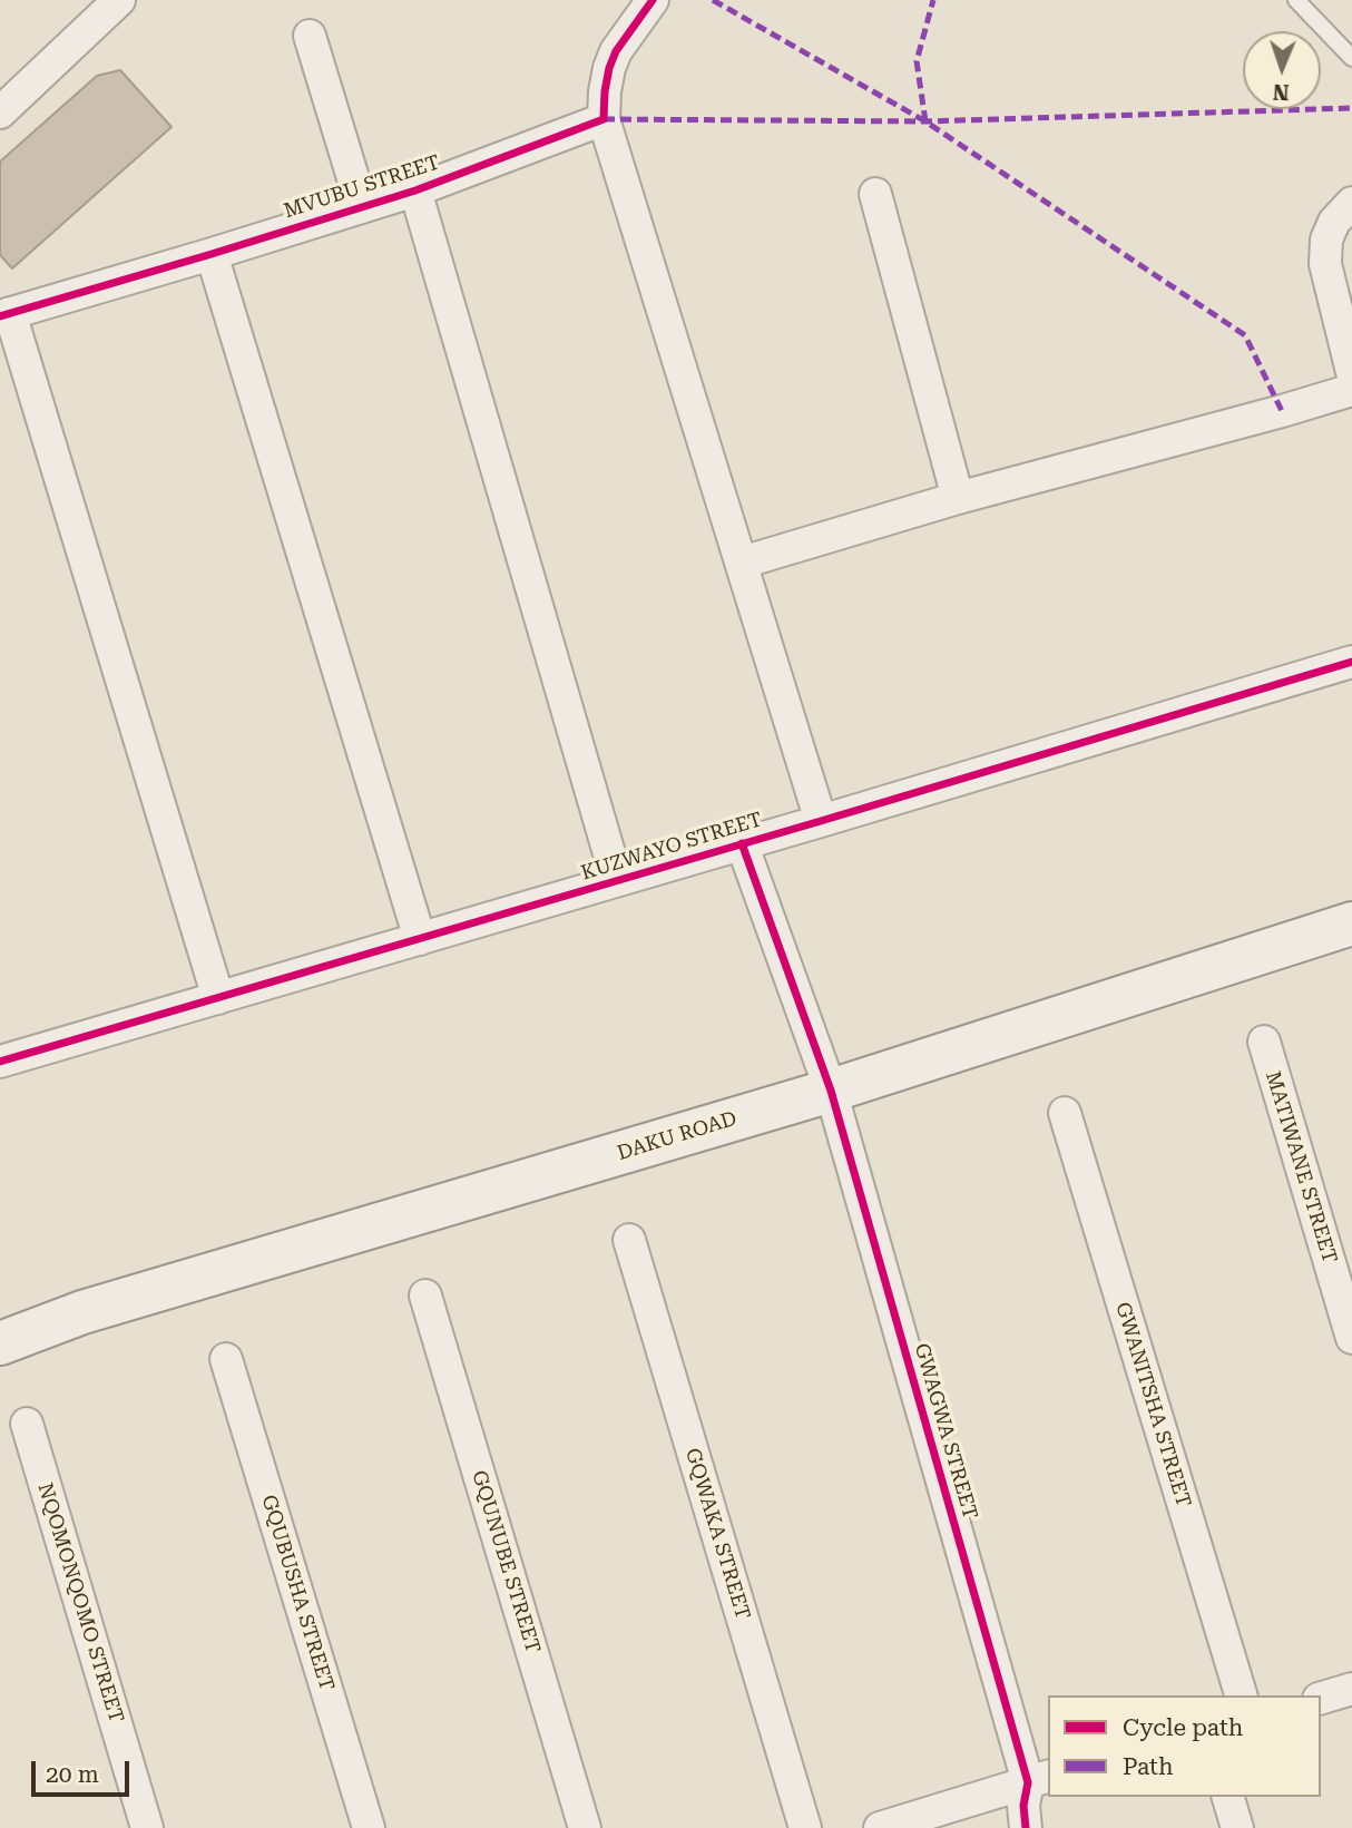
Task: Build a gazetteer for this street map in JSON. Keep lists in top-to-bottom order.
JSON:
{
  "streets": {
    "main road": ["DAKU ROAD"],
    "street": [
      "MVUBU STREET",
      "KUZWAYO STREET",
      "MATIWANE STREET",
      "GWANITSHA STREET",
      "GWAGWA STREET",
      "GQWAKA STREET",
      "GQUNUBE STREET",
      "GQUBUSHA STREET",
      "NQOMONQOMO STREET"
    ]
  },
  "crossings": [
    ["KUZWAYO STREET", "GWAGWA STREET"],
    ["DAKU ROAD", "GWAGWA STREET"]
  ],
  "legend": ["Cycle path", "Path"],
  "scale_bar": "20 m",
  "north": "bottom"
}
